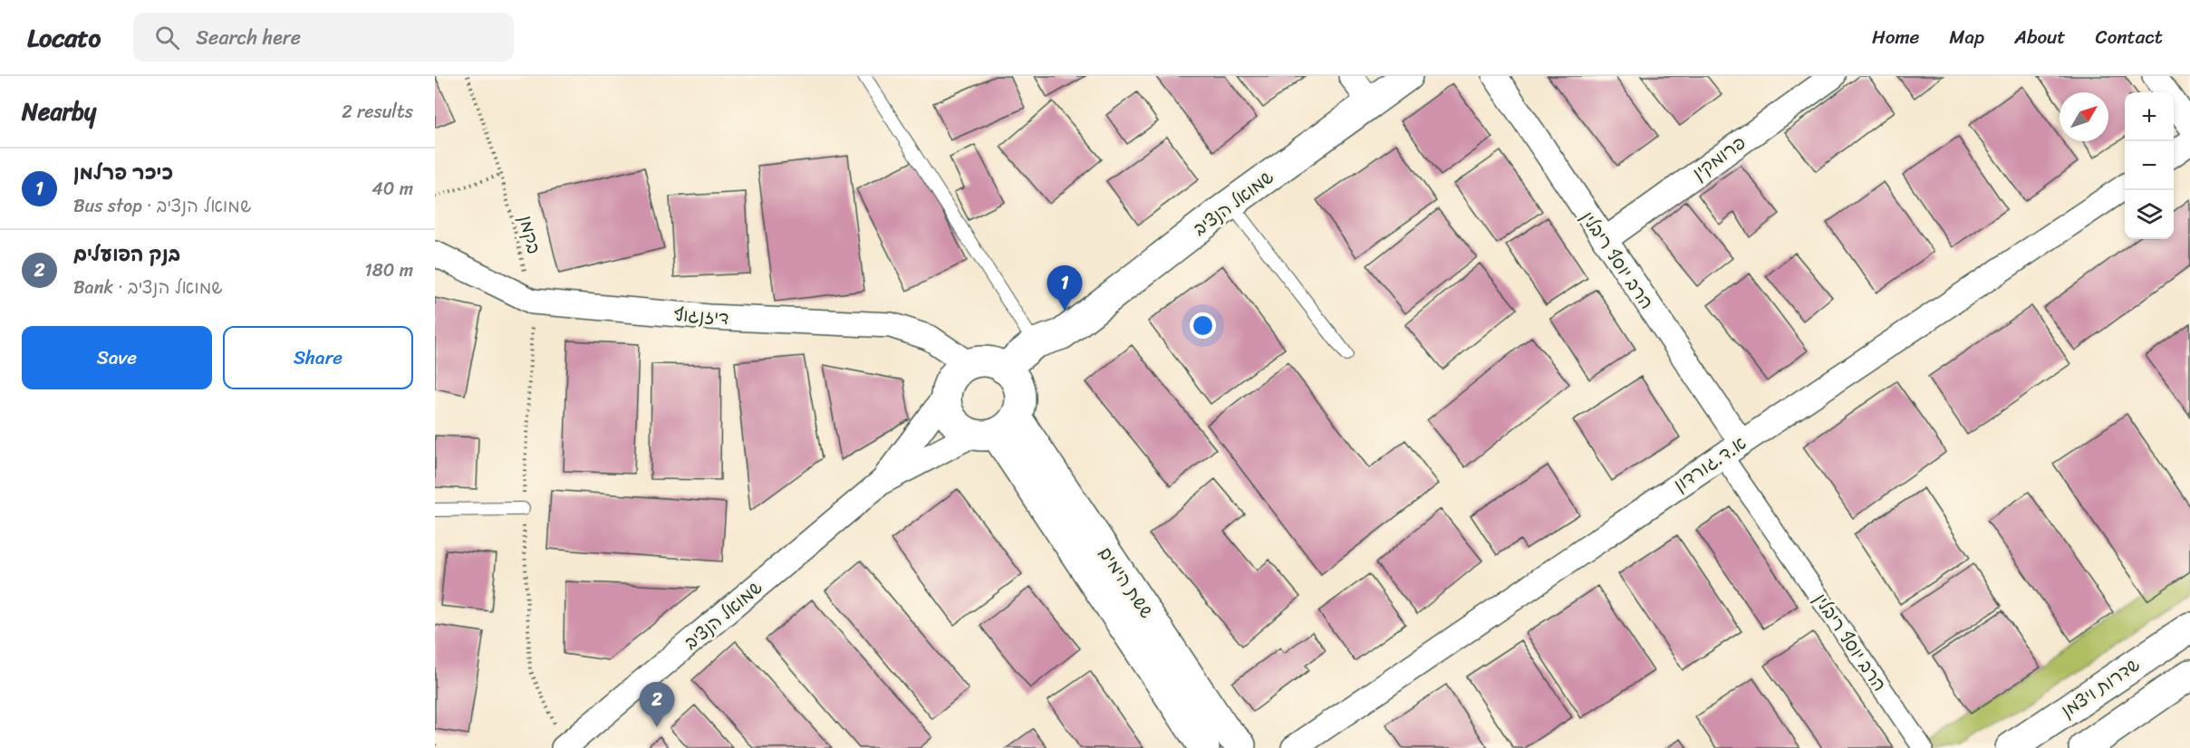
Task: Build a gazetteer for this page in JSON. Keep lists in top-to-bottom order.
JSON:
{
  "streets": {
    "street": [
      "פרומקין",
      "שמואל הנציב",
      "הרב יוסף ריבלין",
      "דיזנגוף",
      "א.ד.גורדון",
      "ששת הימים",
      "שדרות ויצמן"
    ],
    "path": ["בקמן"]
  },
  "crossings": [
    ["פרומקין", "הרב יוסף ריבלין"],
    ["שמואל הנציב", "דיזנגוף"],
    ["שמואל הנציב", "ששת הימים"],
    ["בקמן", "דיזנגוף"],
    ["הרב יוסף ריבלין", "א.ד.גורדון"],
    ["דיזנגוף", "ששת הימים"]
  ],
  "north": "top right",
  "page": {
    "header": "Locato",
    "search": "Search here",
    "nav": [
      "Home",
      "Map",
      "About",
      "Contact"
    ],
    "heading": ["Nearby", "2 results"],
    "map_buttons": ["+", "−"],
    "list": [
      {
        "mark": "1",
        "name": "כיכר פרלמן",
        "note": "Bus stop · שמואל הנציב",
        "value": "40 m"
      },
      {
        "mark": "2",
        "name": "בנק הפועלים",
        "note": "Bank · שמואל הנציב",
        "value": "180 m"
      }
    ],
    "pins": ["1", "2"],
    "buttons": ["Save", "Share"]
  }
}
